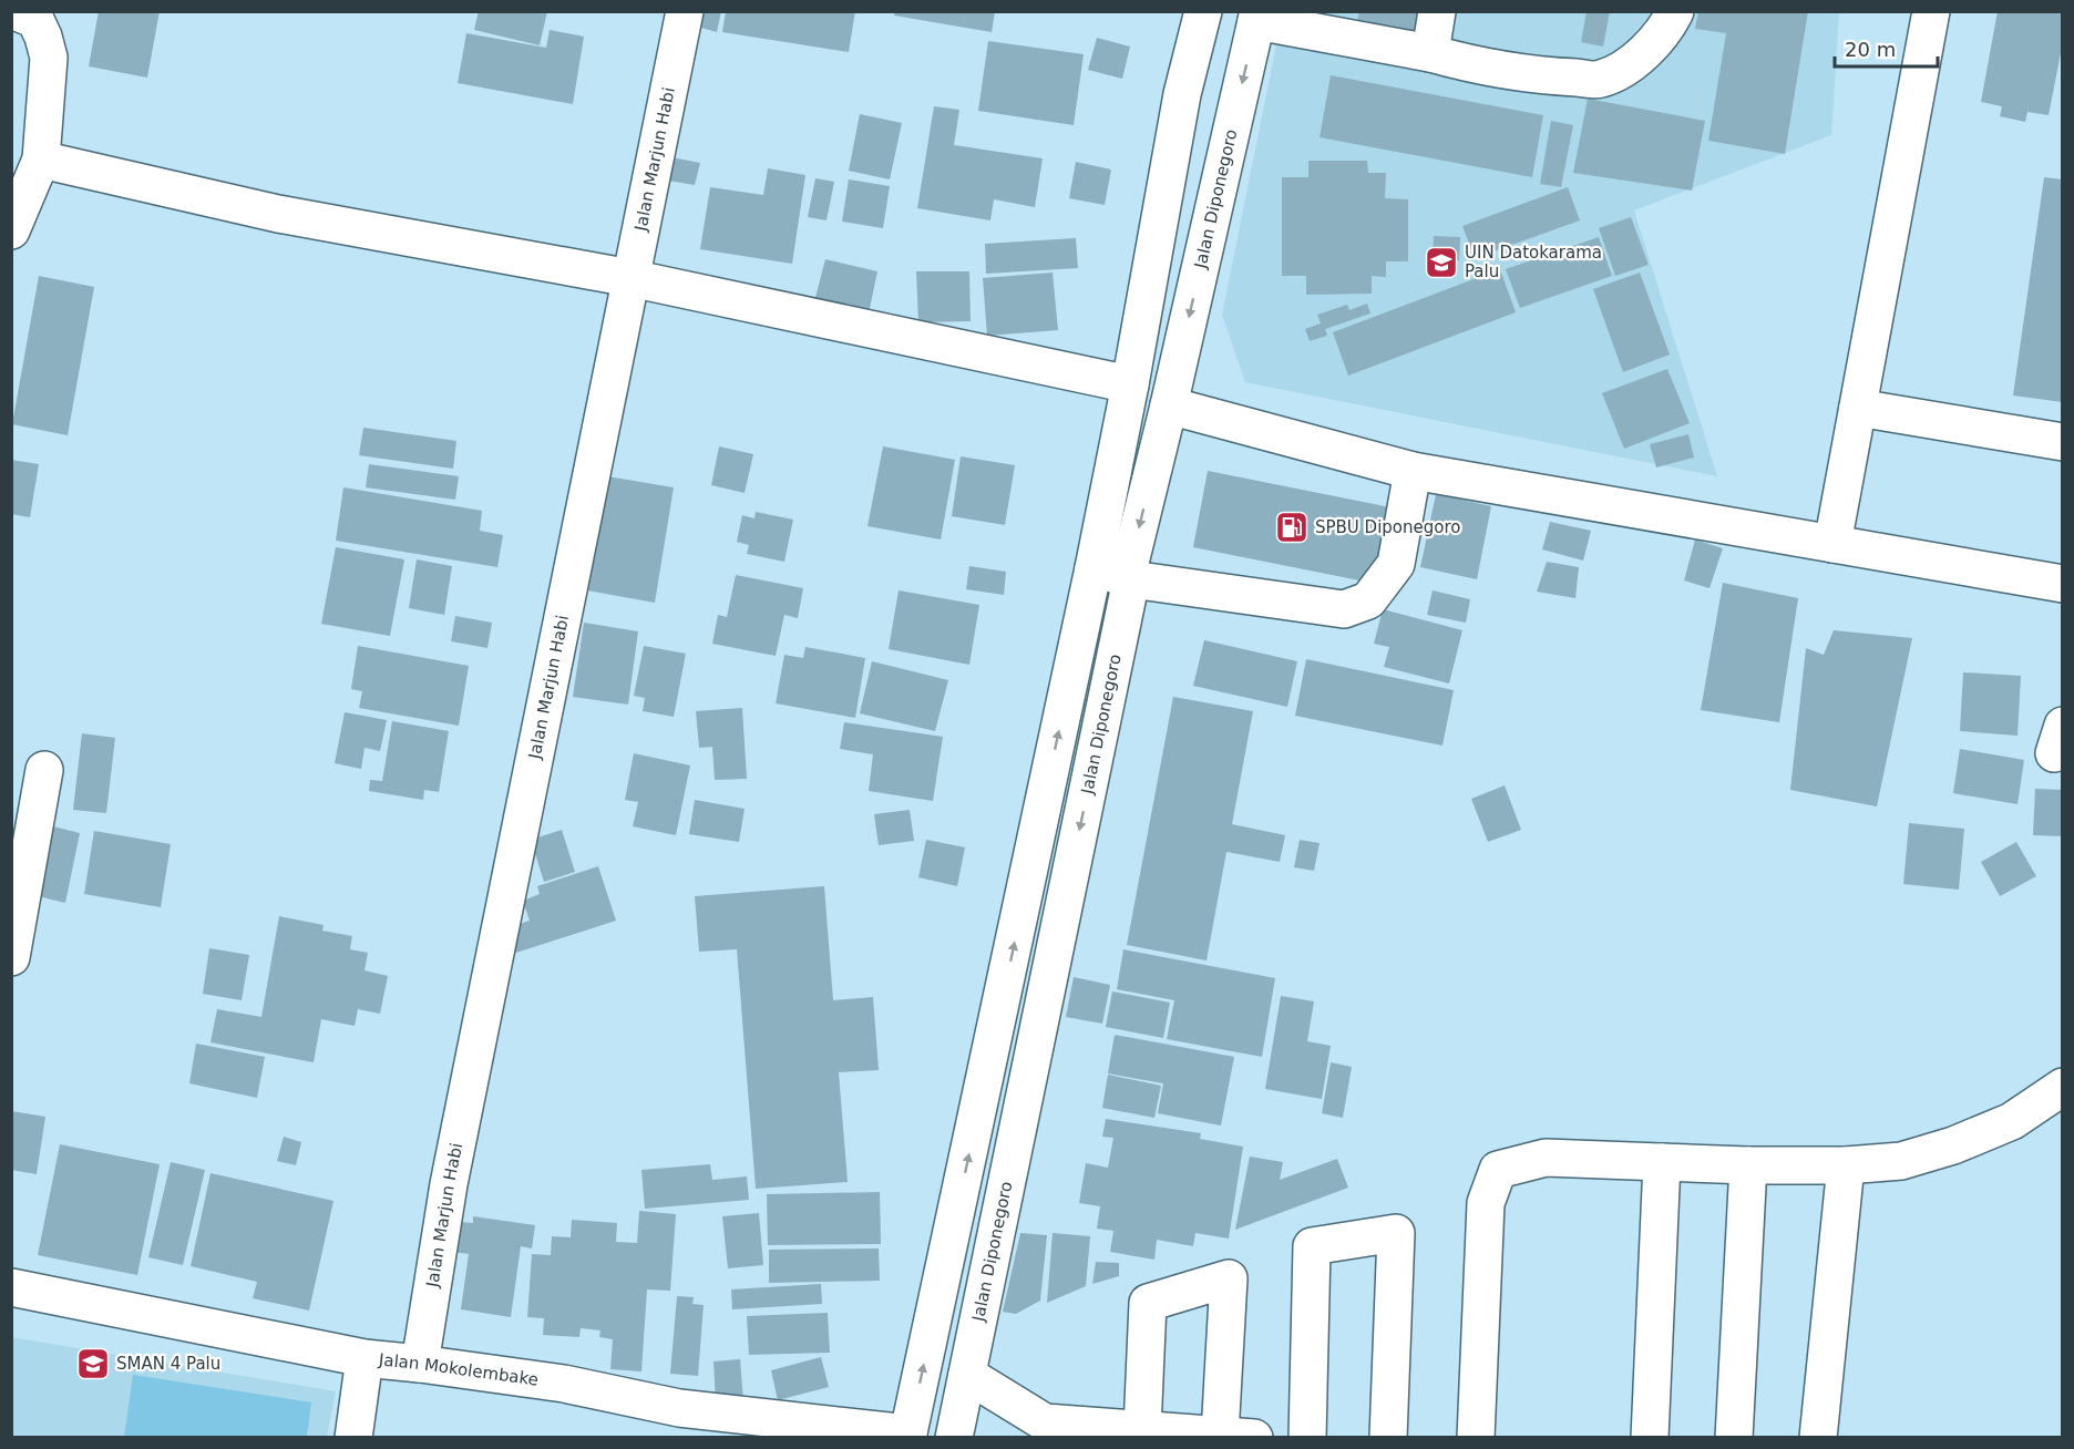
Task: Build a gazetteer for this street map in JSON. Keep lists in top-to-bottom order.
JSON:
{
  "streets": {
    "main road": ["Jalan Marjun Habi", "Jalan Diponegoro", "Jalan Mokolembake"]
  },
  "crossings": [
    ["Jalan Marjun Habi", "Jalan Mokolembake"]
  ],
  "places": {
    "school or university": ["UIN Datokarama Palu", "SMAN 4 Palu"],
    "fuel station": ["SPBU Diponegoro"]
  },
  "scale_bar": "20 m"
}
